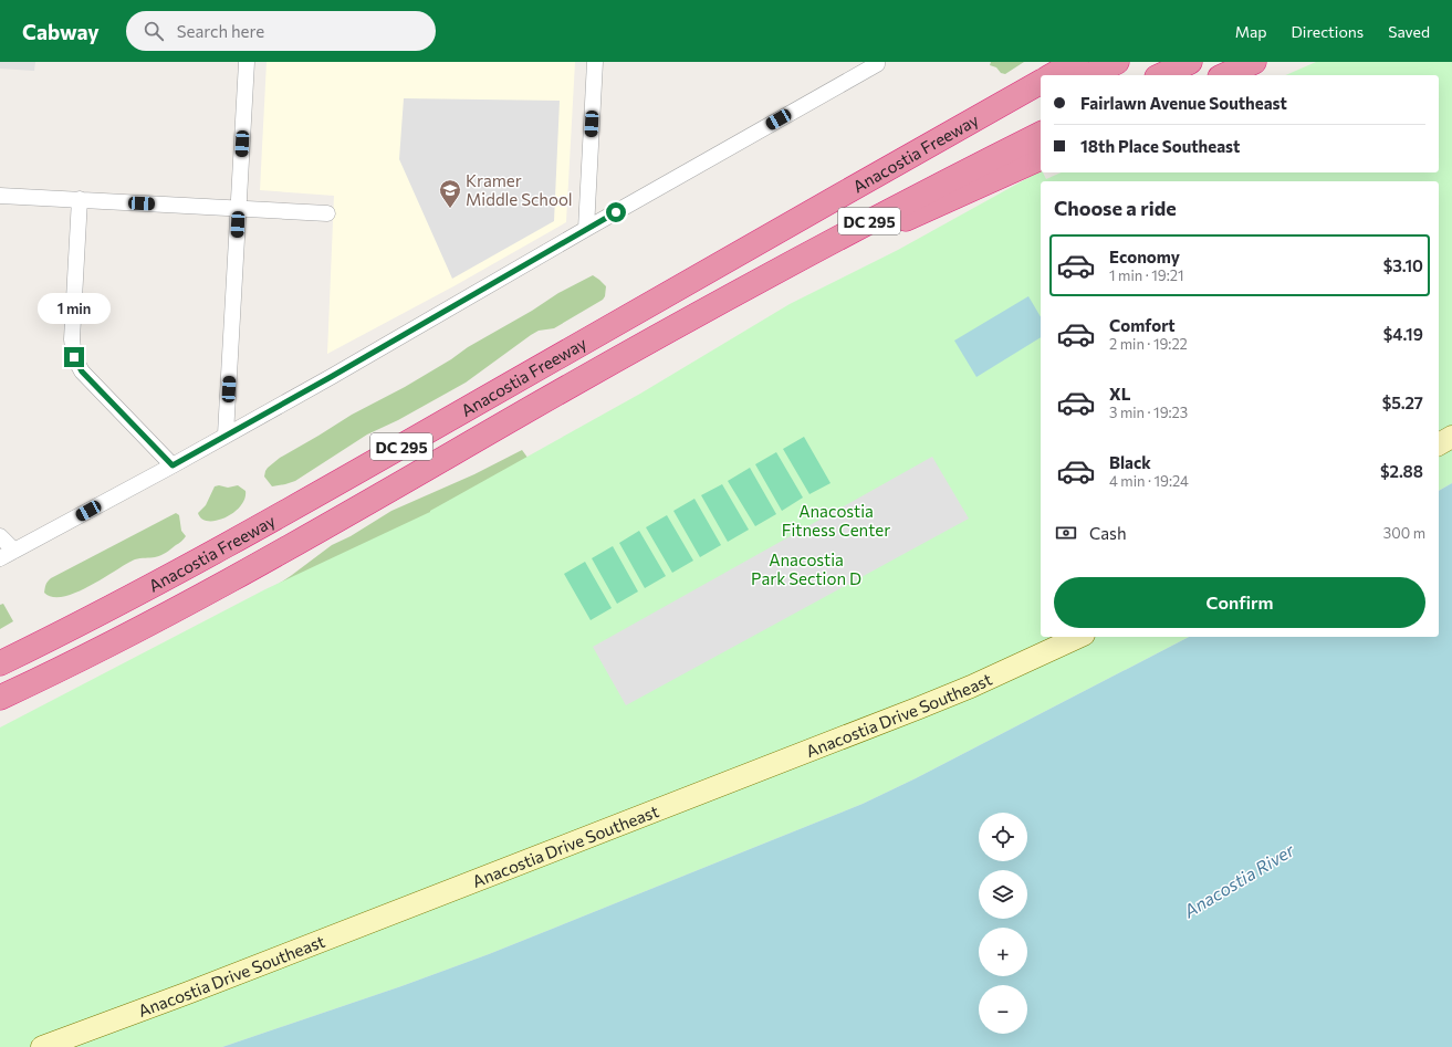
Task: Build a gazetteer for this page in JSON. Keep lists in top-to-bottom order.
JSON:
{
  "streets": {
    "highway": ["Anacostia Freeway", "DC 295"],
    "street": ["Anacostia Drive Southeast"]
  },
  "water": ["Anacostia River"],
  "parks": ["Anacostia Fitness Center", "Anacostia Park Section D"],
  "places": {
    "school or university": ["Kramer Middle School"]
  },
  "page": {
    "header": "Cabway",
    "search": "Search here",
    "nav": ["Map", "Directions", "Saved"],
    "banner": ["Fairlawn Avenue Southeast", "18th Place Southeast"],
    "heading": "Choose a ride",
    "list": [
      {
        "name": "Economy",
        "note": "1 min · 19:21",
        "value": "$3.10"
      },
      {
        "name": "Comfort",
        "note": "2 min · 19:22",
        "value": "$4.19"
      },
      {
        "name": "XL",
        "note": "3 min · 19:23",
        "value": "$5.27"
      },
      {
        "name": "Black",
        "note": "4 min · 19:24",
        "value": "$2.88"
      }
    ],
    "bubble": "1 min",
    "pay": ["Cash", "300 m"],
    "buttons": "Confirm",
    "map_buttons": ["+", "−"]
  }
}
